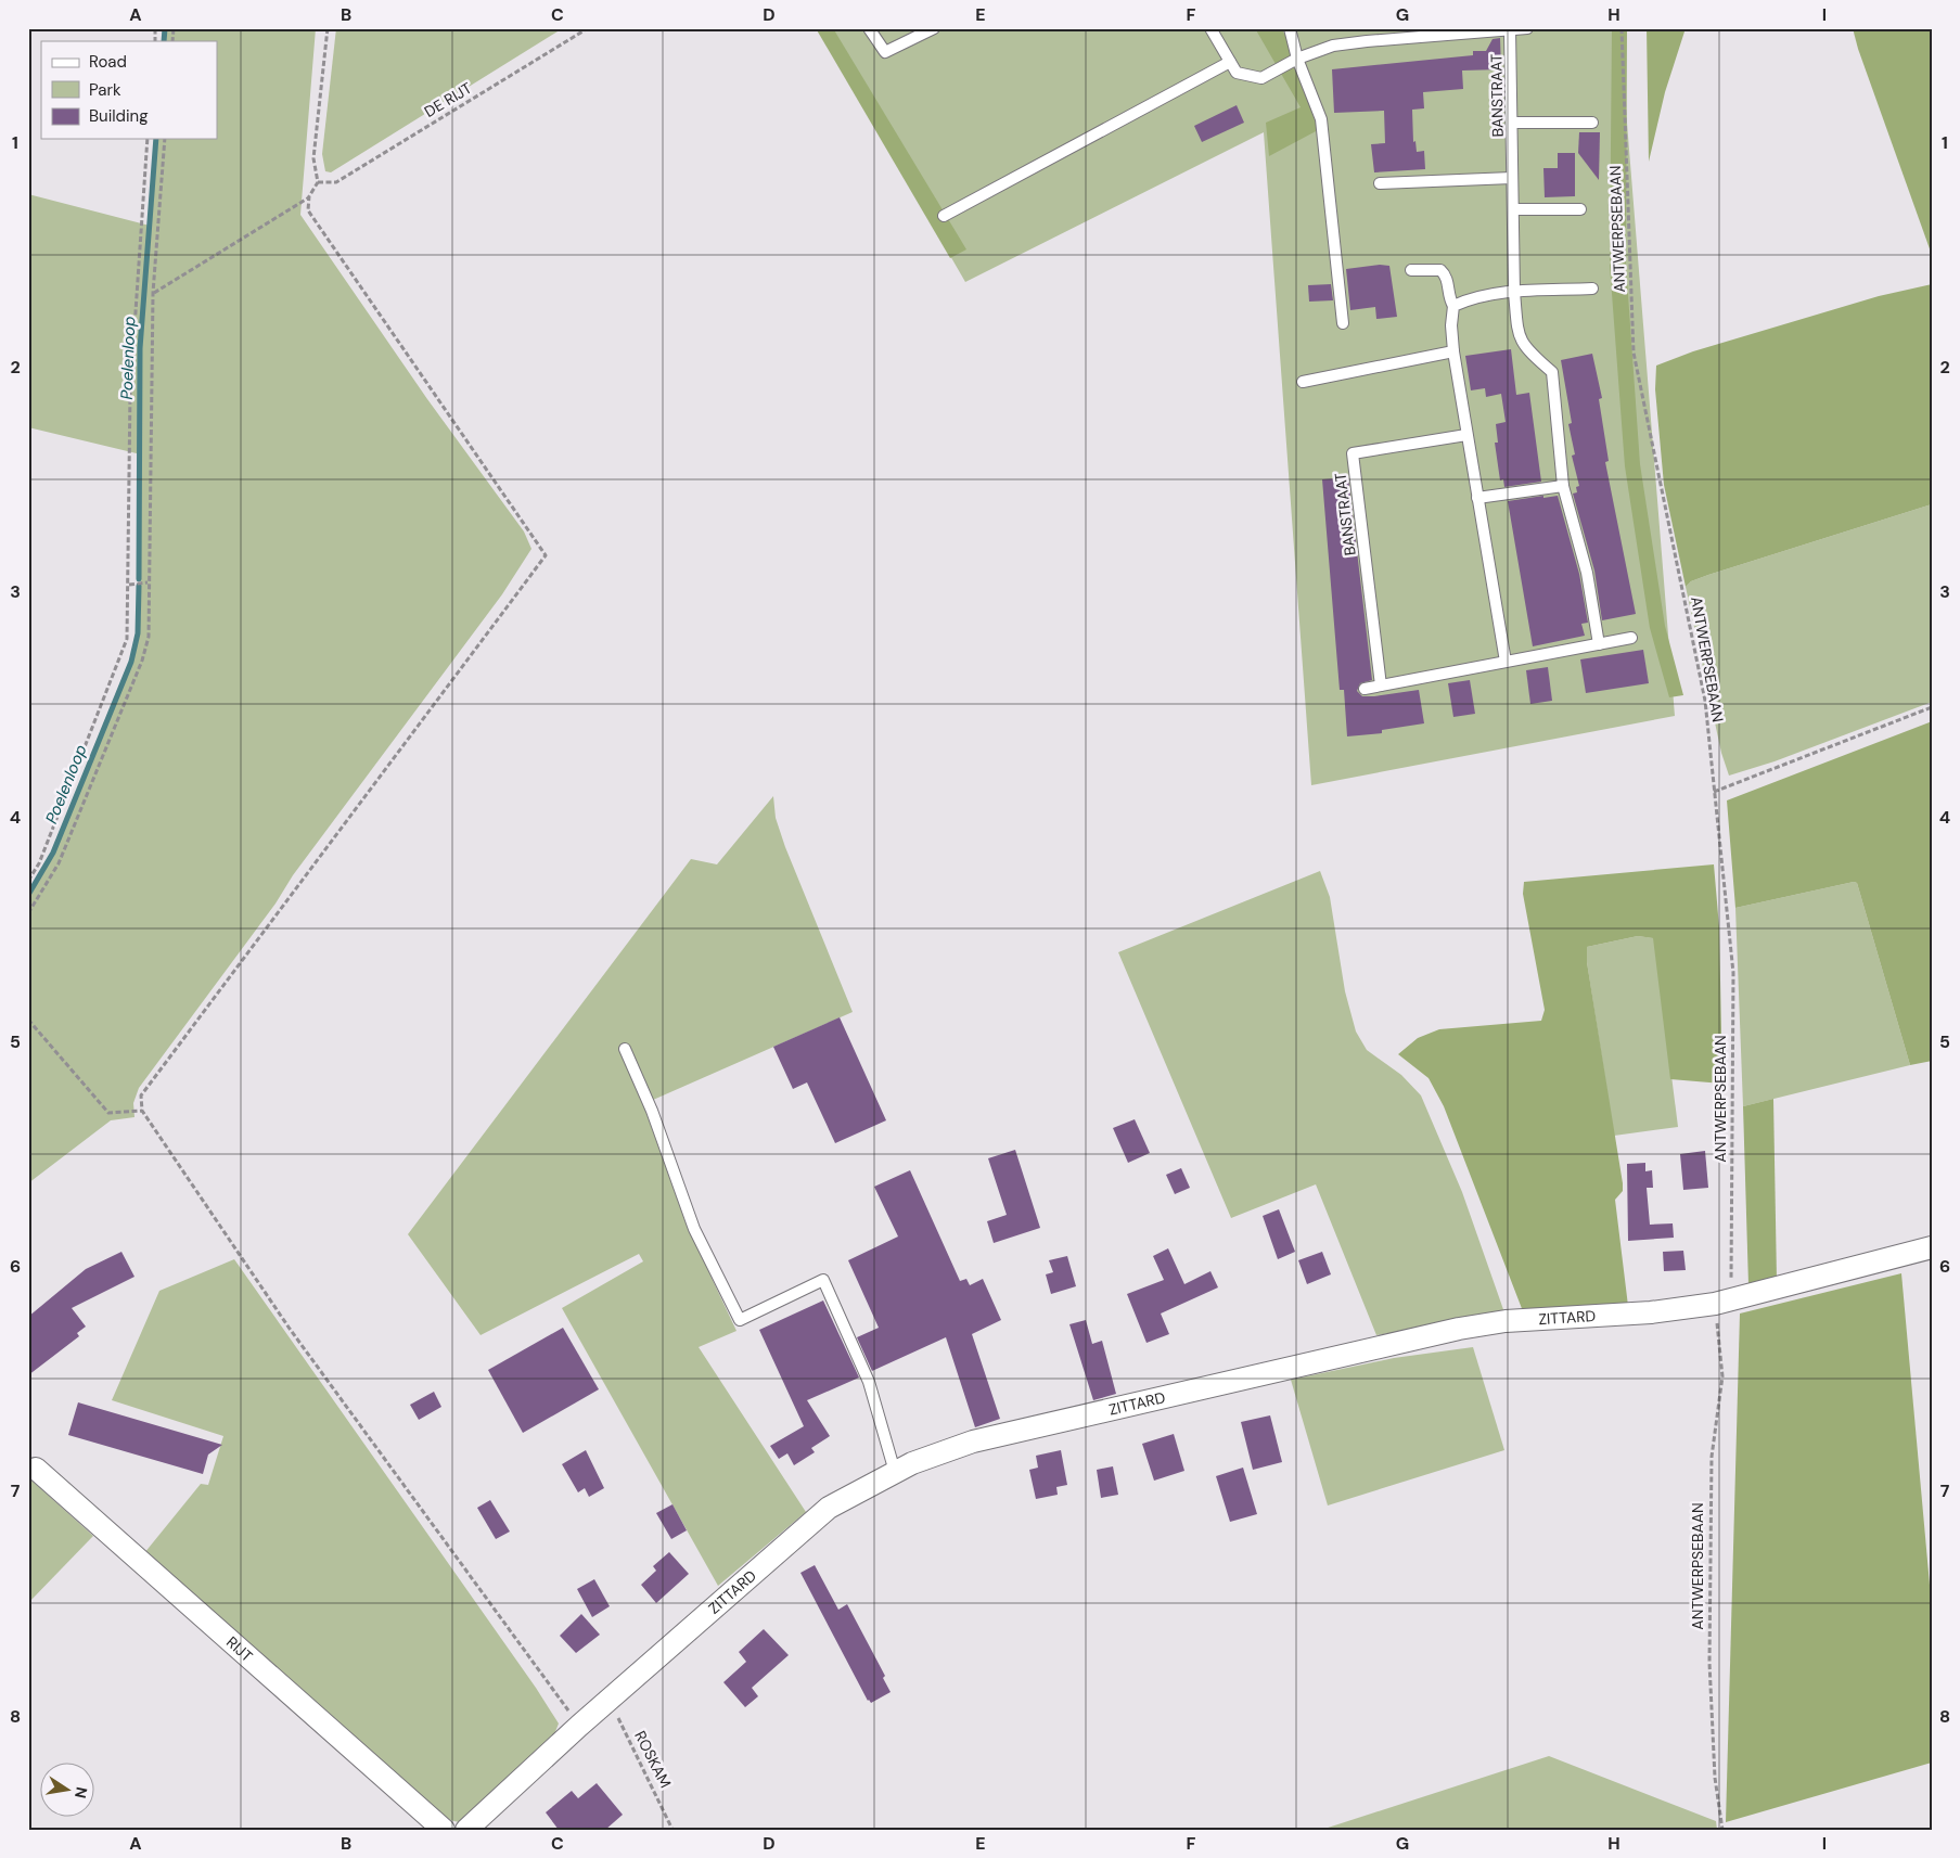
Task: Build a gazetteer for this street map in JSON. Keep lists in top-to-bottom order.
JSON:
{
  "streets": {
    "street": ["ZITTARD", "RIJT"],
    "lane": ["BANSTRAAT"],
    "path": ["DE RIJT", "ANTWERPSEBAAN", "ROSKAM"]
  },
  "crossings": [
    ["ANTWERPSEBAAN", "ZITTARD"],
    ["ZITTARD", "ROSKAM"]
  ],
  "water": ["Poelenloop"],
  "legend": ["Road", "Park", "Building"],
  "north": "right",
  "grid": {
    "columns": [
      "A",
      "B",
      "C",
      "D",
      "E",
      "F",
      "G",
      "H",
      "I"
    ],
    "rows": [
      "1",
      "2",
      "3",
      "4",
      "5",
      "6",
      "7",
      "8"
    ]
  }
}
